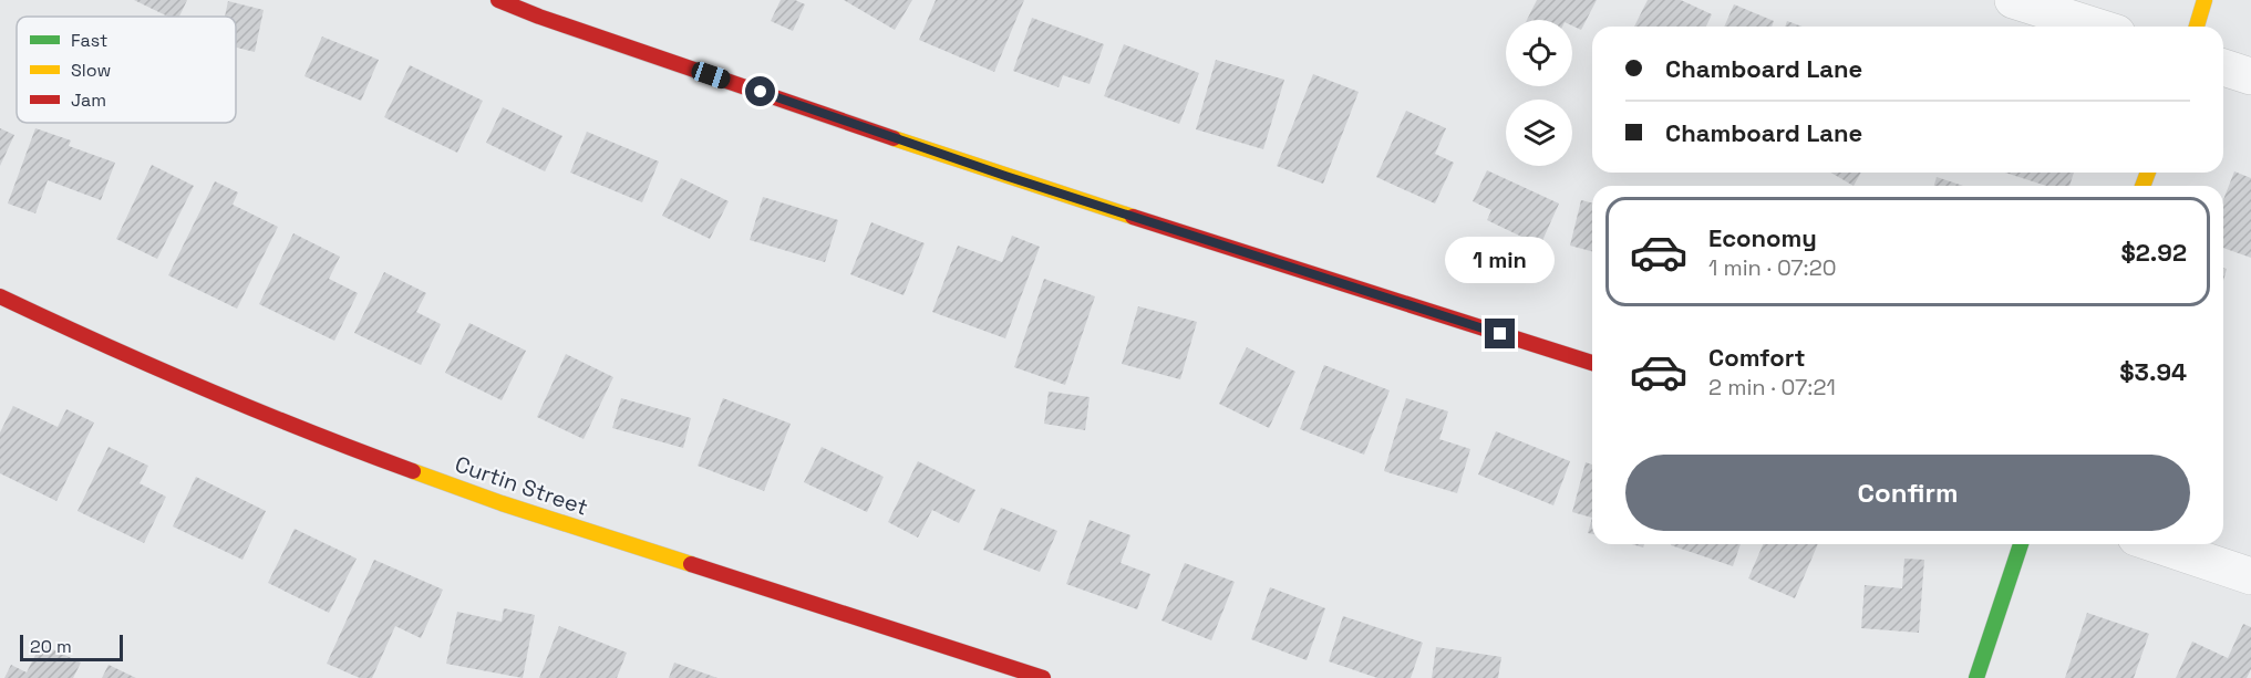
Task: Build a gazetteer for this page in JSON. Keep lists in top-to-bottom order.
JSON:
{
  "streets": {
    "street": ["Curtin Street"]
  },
  "legend": ["Fast", "Slow", "Jam"],
  "scale_bar": "20 m",
  "page": {
    "banner": ["Chamboard Lane", "Chamboard Lane"],
    "list": [
      {
        "name": "Economy",
        "note": "1 min · 07:20",
        "value": "$2.92"
      },
      {
        "name": "Comfort",
        "note": "2 min · 07:21",
        "value": "$3.94"
      }
    ],
    "bubble": "1 min",
    "buttons": "Confirm",
    "scale": "20 m"
  }
}
